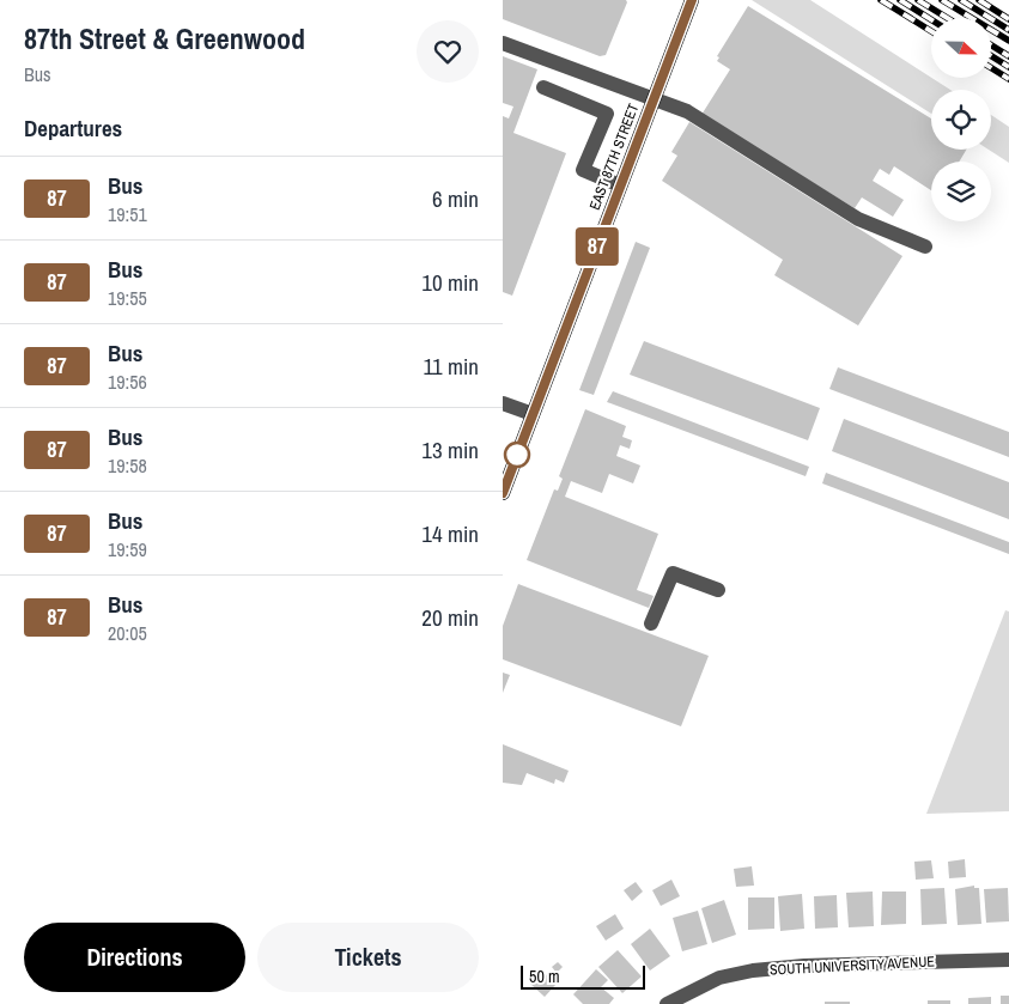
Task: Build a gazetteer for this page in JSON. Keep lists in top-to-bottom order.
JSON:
{
  "streets": {
    "main road": ["EAST 87TH STREET"],
    "street": ["SOUTH UNIVERSITY AVENUE"]
  },
  "lines": ["bus line 87"],
  "scale_bar": "50 m",
  "north": "right",
  "page": {
    "heading": [
      ["87th Street & Greenwood", "Bus"],
      "Departures"
    ],
    "on_map": "87",
    "list": [
      {
        "mark": "87",
        "name": "Bus",
        "note": "19:51",
        "value": "6 min"
      },
      {
        "mark": "87",
        "name": "Bus",
        "note": "19:55",
        "value": "10 min"
      },
      {
        "mark": "87",
        "name": "Bus",
        "note": "19:56",
        "value": "11 min"
      },
      {
        "mark": "87",
        "name": "Bus",
        "note": "19:58",
        "value": "13 min"
      },
      {
        "mark": "87",
        "name": "Bus",
        "note": "19:59",
        "value": "14 min"
      },
      {
        "mark": "87",
        "name": "Bus",
        "note": "20:05",
        "value": "20 min"
      }
    ],
    "buttons": ["Directions", "Tickets"],
    "scale": "50 m"
  }
}
